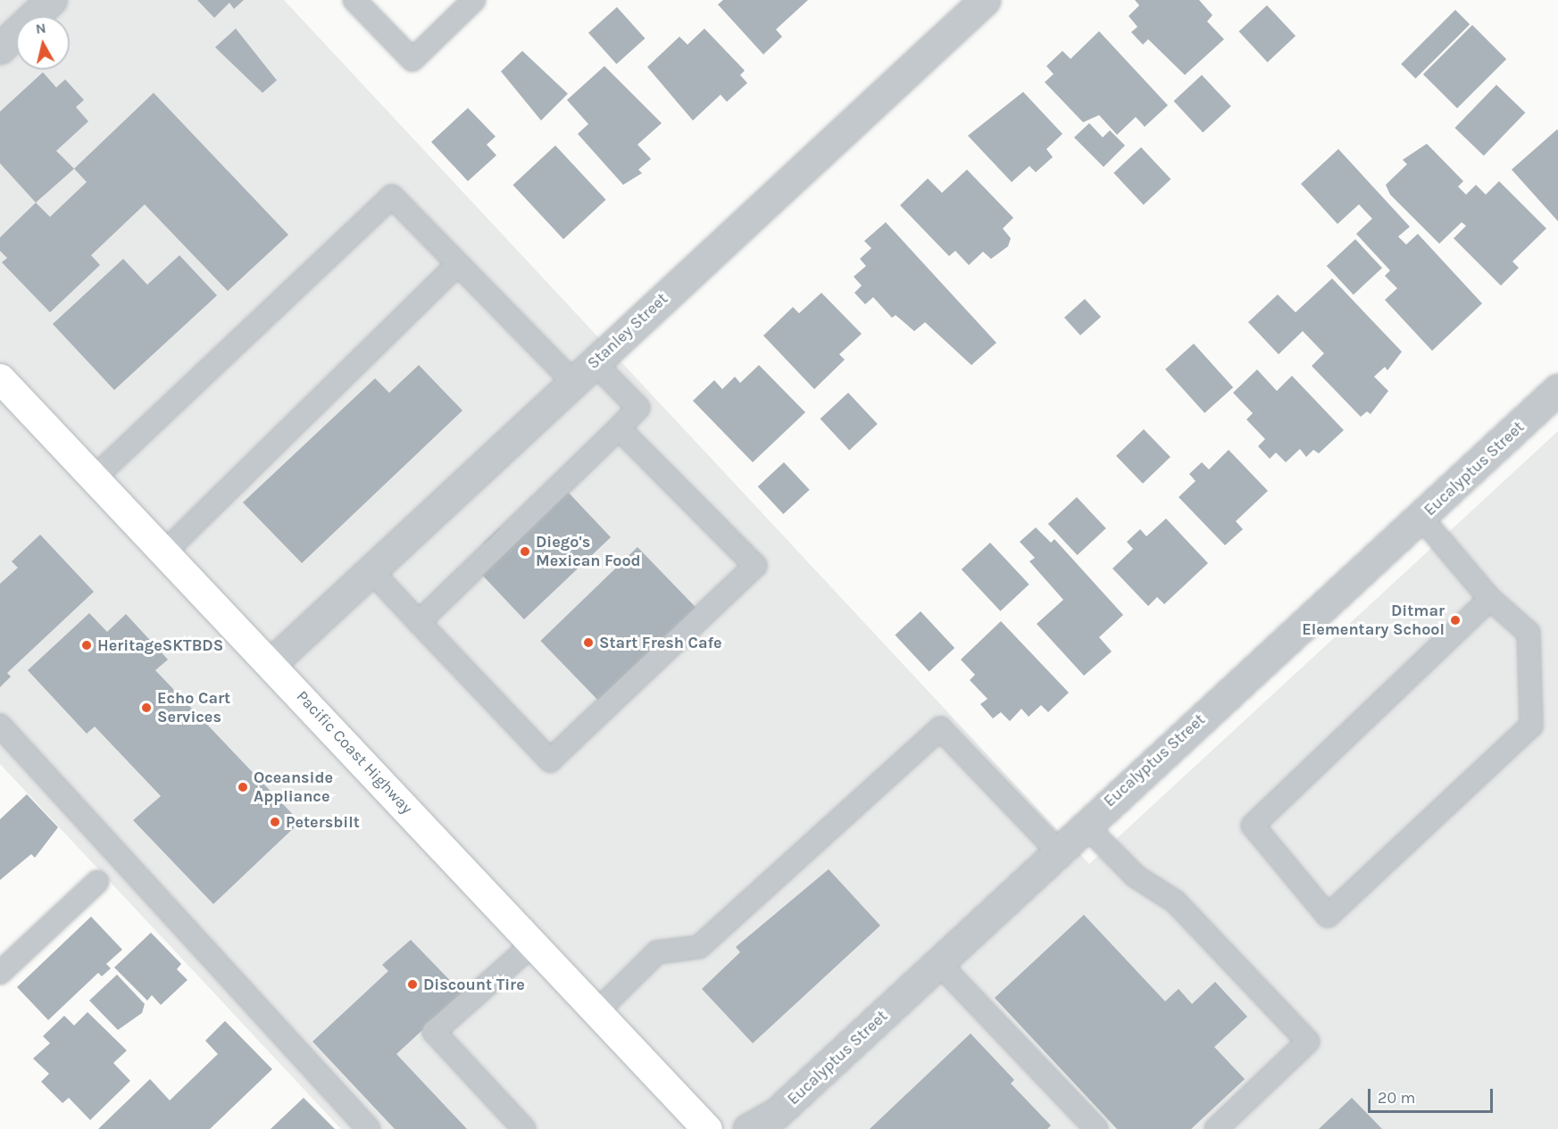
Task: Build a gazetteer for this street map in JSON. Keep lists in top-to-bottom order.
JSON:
{
  "streets": {
    "main road": ["Pacific Coast Highway"],
    "street": ["Stanley Street", "Eucalyptus Street"]
  },
  "crossings": [
    ["Stanley Street", "Pacific Coast Highway"]
  ],
  "places": [
    "Diego's Mexican Food",
    "Ditmar Elementary School",
    "Start Fresh Cafe",
    "HeritageSKTBDS",
    "Echo Cart Services",
    "Oceanside Appliance",
    "Petersbilt",
    "Discount Tire"
  ],
  "scale_bar": "20 m",
  "north": "top"
}
